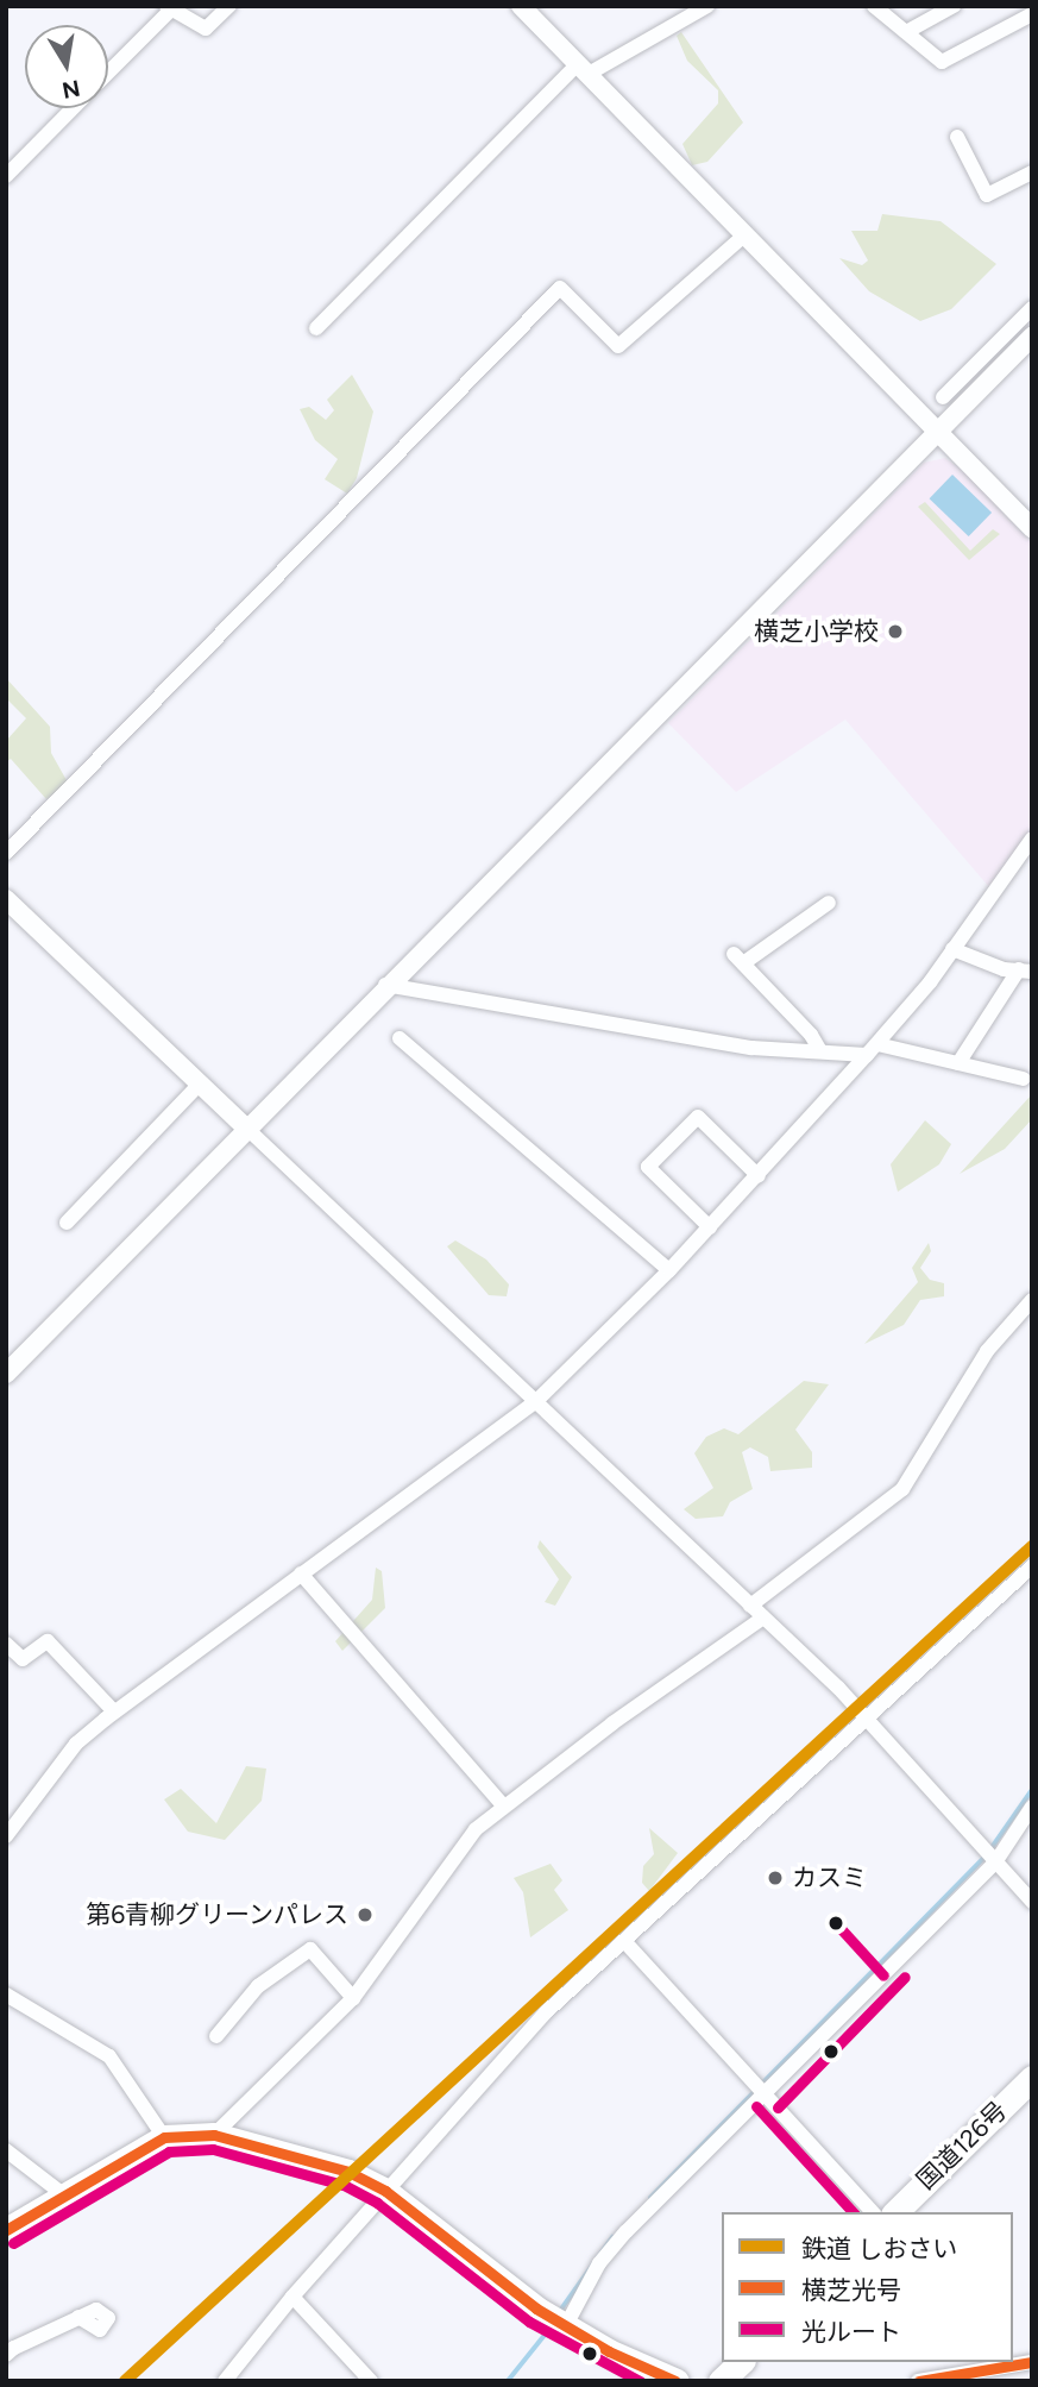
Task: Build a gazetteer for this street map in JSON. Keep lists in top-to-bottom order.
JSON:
{
  "streets": {
    "main road": ["国道126号"]
  },
  "places": ["横芝小学校", "カスミ", "第6青柳グリーンパレス"],
  "lines": ["rail line しおさい", "transit line 光ルート", "transit line 横芝光号"],
  "legend": ["鉄道 しおさい", "横芝光号", "光ルート"],
  "north": "bottom"
}
